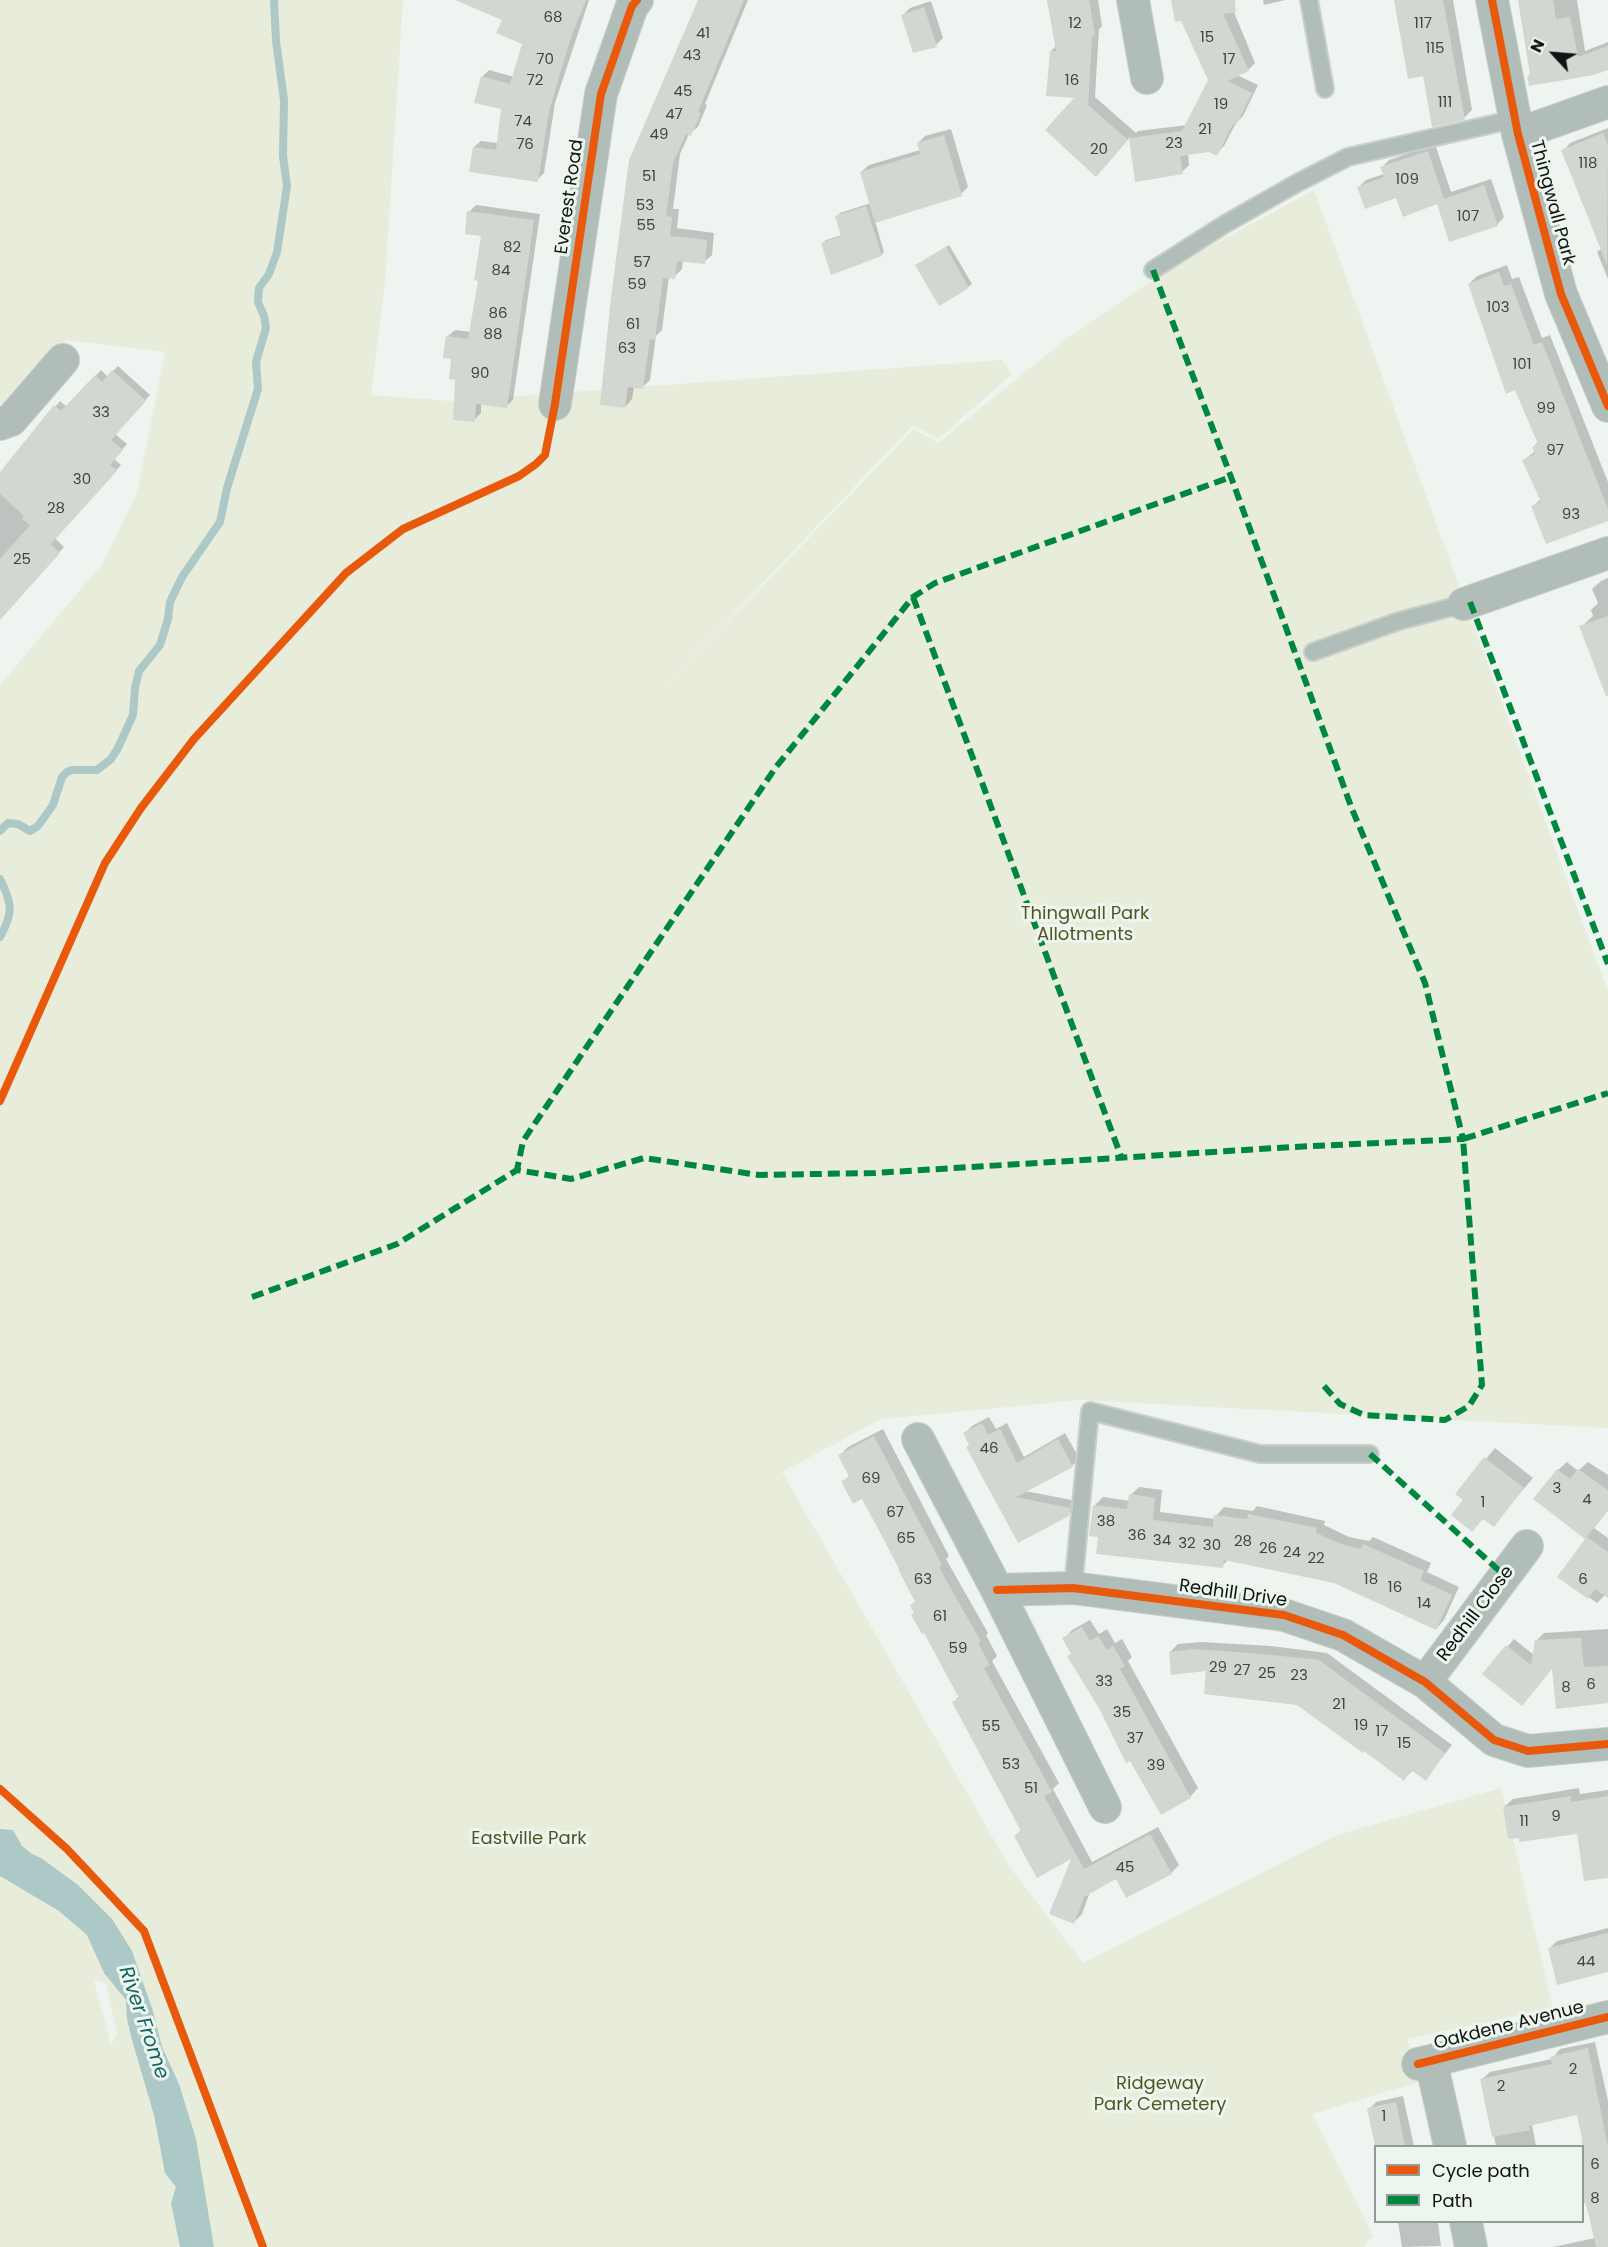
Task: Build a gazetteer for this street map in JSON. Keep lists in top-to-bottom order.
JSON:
{
  "streets": {
    "street": [
      "Everest Road",
      "Thingwall Park",
      "Redhill Drive",
      "Redhill Close",
      "Oakdene Avenue"
    ]
  },
  "crossings": [
    ["Redhill Drive", "Redhill Close"]
  ],
  "water": ["River Frome"],
  "parks": ["Thingwall Park Allotments", "Eastville Park", "Ridgeway Park Cemetery"],
  "house_numbers": [
    "68",
    "12",
    "117",
    "41",
    "15",
    "115",
    "43",
    "70",
    "17",
    "72",
    "16",
    "45",
    "111",
    "19",
    "47",
    "74",
    "21",
    "49",
    "23",
    "76",
    "20",
    "118",
    "51",
    "109",
    "53",
    "107",
    "55",
    "82",
    "57",
    "84",
    "59",
    "103",
    "86",
    "61",
    "88",
    "63",
    "101",
    "90",
    "99",
    "33",
    "97",
    "30",
    "28",
    "93",
    "25",
    "46",
    "69",
    "3",
    "4",
    "1",
    "67",
    "38",
    "36",
    "65",
    "34",
    "28",
    "32",
    "30",
    "26",
    "24",
    "22",
    "63",
    "18",
    "6",
    "16",
    "14",
    "61",
    "59",
    "29",
    "27",
    "25",
    "23",
    "33",
    "6",
    "8",
    "21",
    "35",
    "19",
    "55",
    "17",
    "37",
    "15",
    "53",
    "39",
    "51",
    "9",
    "11",
    "45",
    "44",
    "2",
    "2",
    "1",
    "6",
    "8"
  ],
  "legend": ["Cycle path", "Path"],
  "north": "top left"
}
